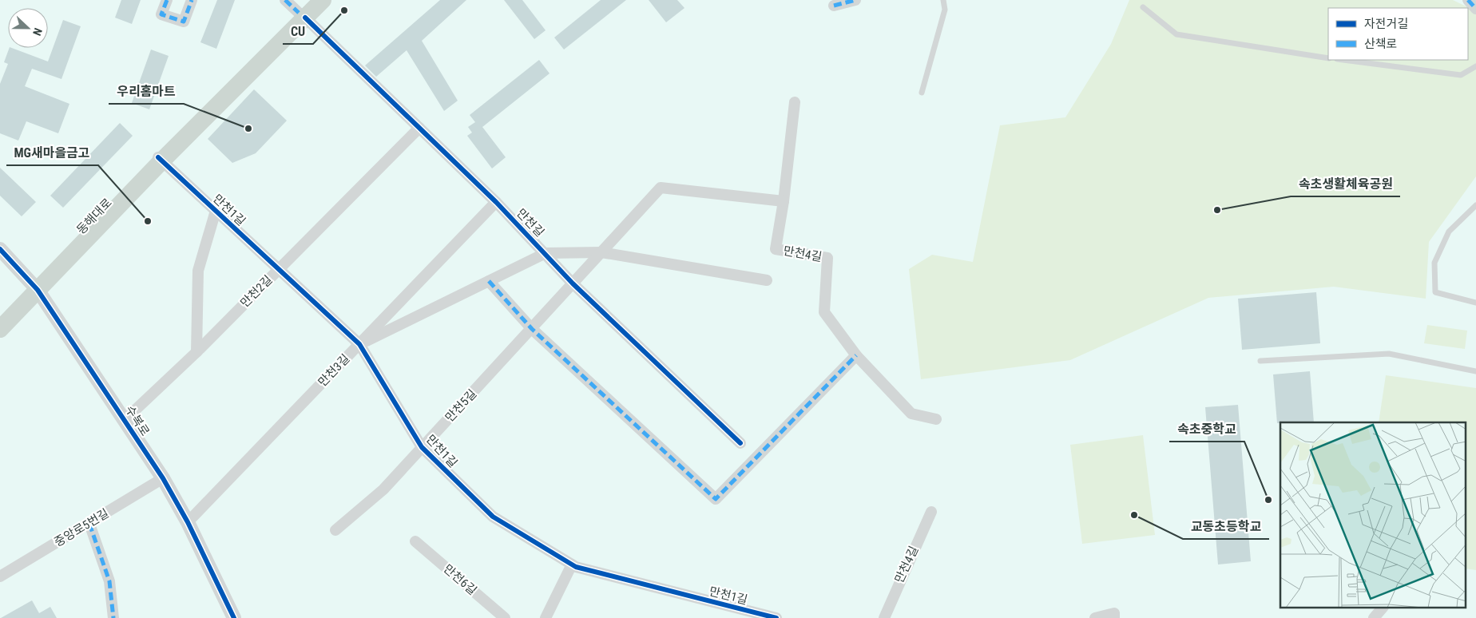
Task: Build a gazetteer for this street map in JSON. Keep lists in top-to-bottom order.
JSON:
{
  "streets": {
    "main road": ["동해대로"],
    "street": [
      "만천1길",
      "만천길",
      "만천4길",
      "만천2길",
      "만천3길",
      "만천5길",
      "수복로",
      "중앙로5번길",
      "만천6길"
    ]
  },
  "crossings": [
    ["만천1길", "동해대로"],
    ["만천1길", "만천길"],
    ["만천1길", "만천2길"],
    ["만천1길", "만천3길"],
    ["만천1길", "만천5길"],
    ["동해대로", "만천길"],
    ["동해대로", "수복로"],
    ["만천길", "만천2길"],
    ["만천길", "만천3길"],
    ["만천길", "만천5길"],
    ["만천2길", "수복로"],
    ["만천3길", "수복로"],
    ["수복로", "중앙로5번길"]
  ],
  "places": [
    "CU",
    "우리홈마트",
    "속초생활체육공원",
    "MG새마을금고",
    "속초중학교",
    "교동초등학교"
  ],
  "legend": ["자전거길", "산책로"],
  "north": "right"
}
